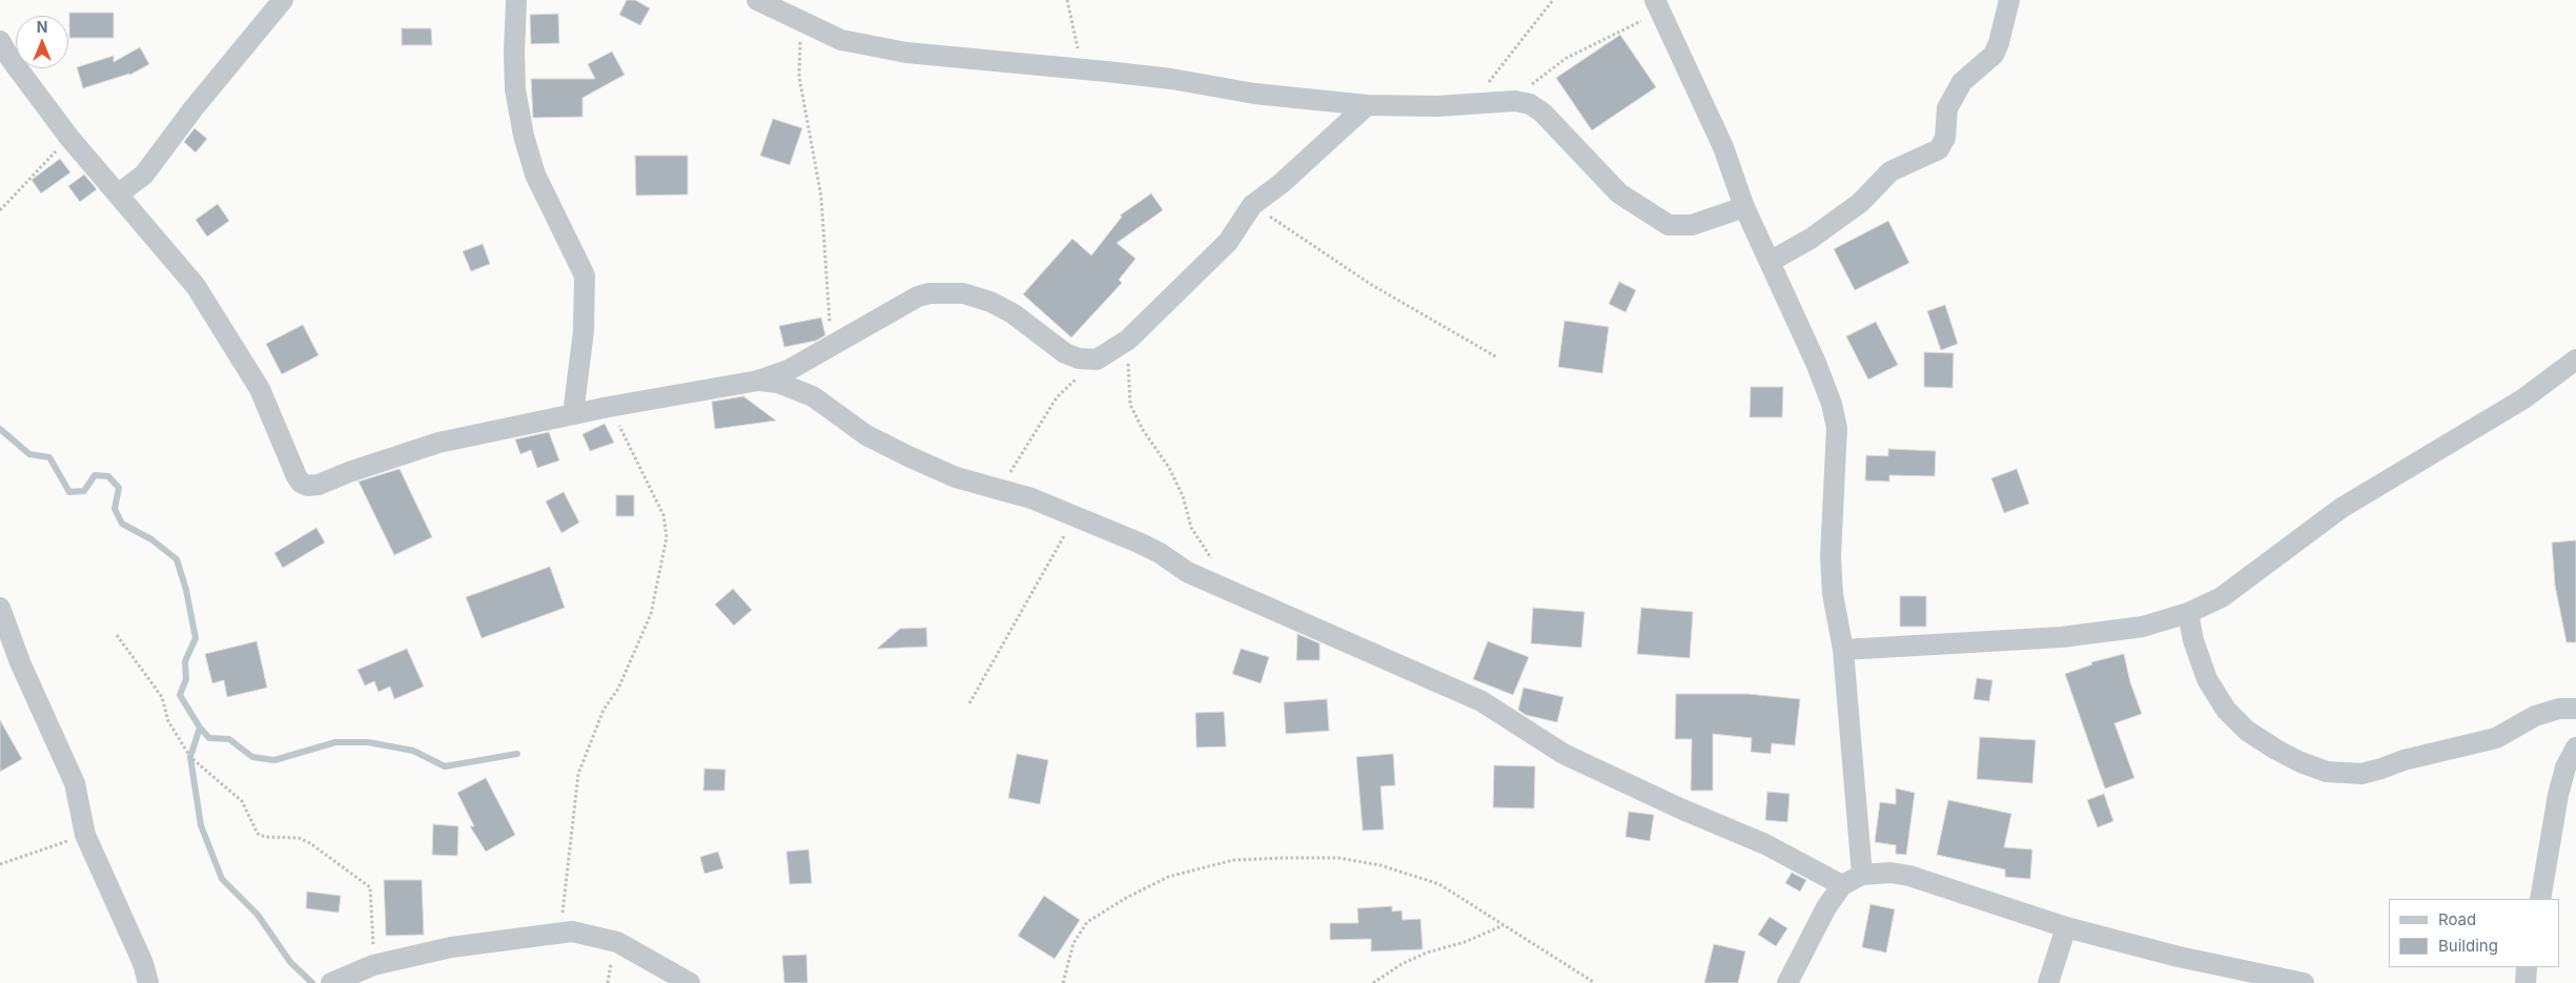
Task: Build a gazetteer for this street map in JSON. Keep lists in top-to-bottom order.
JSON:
{
  "legend": ["Road", "Building"],
  "north": "top"
}
